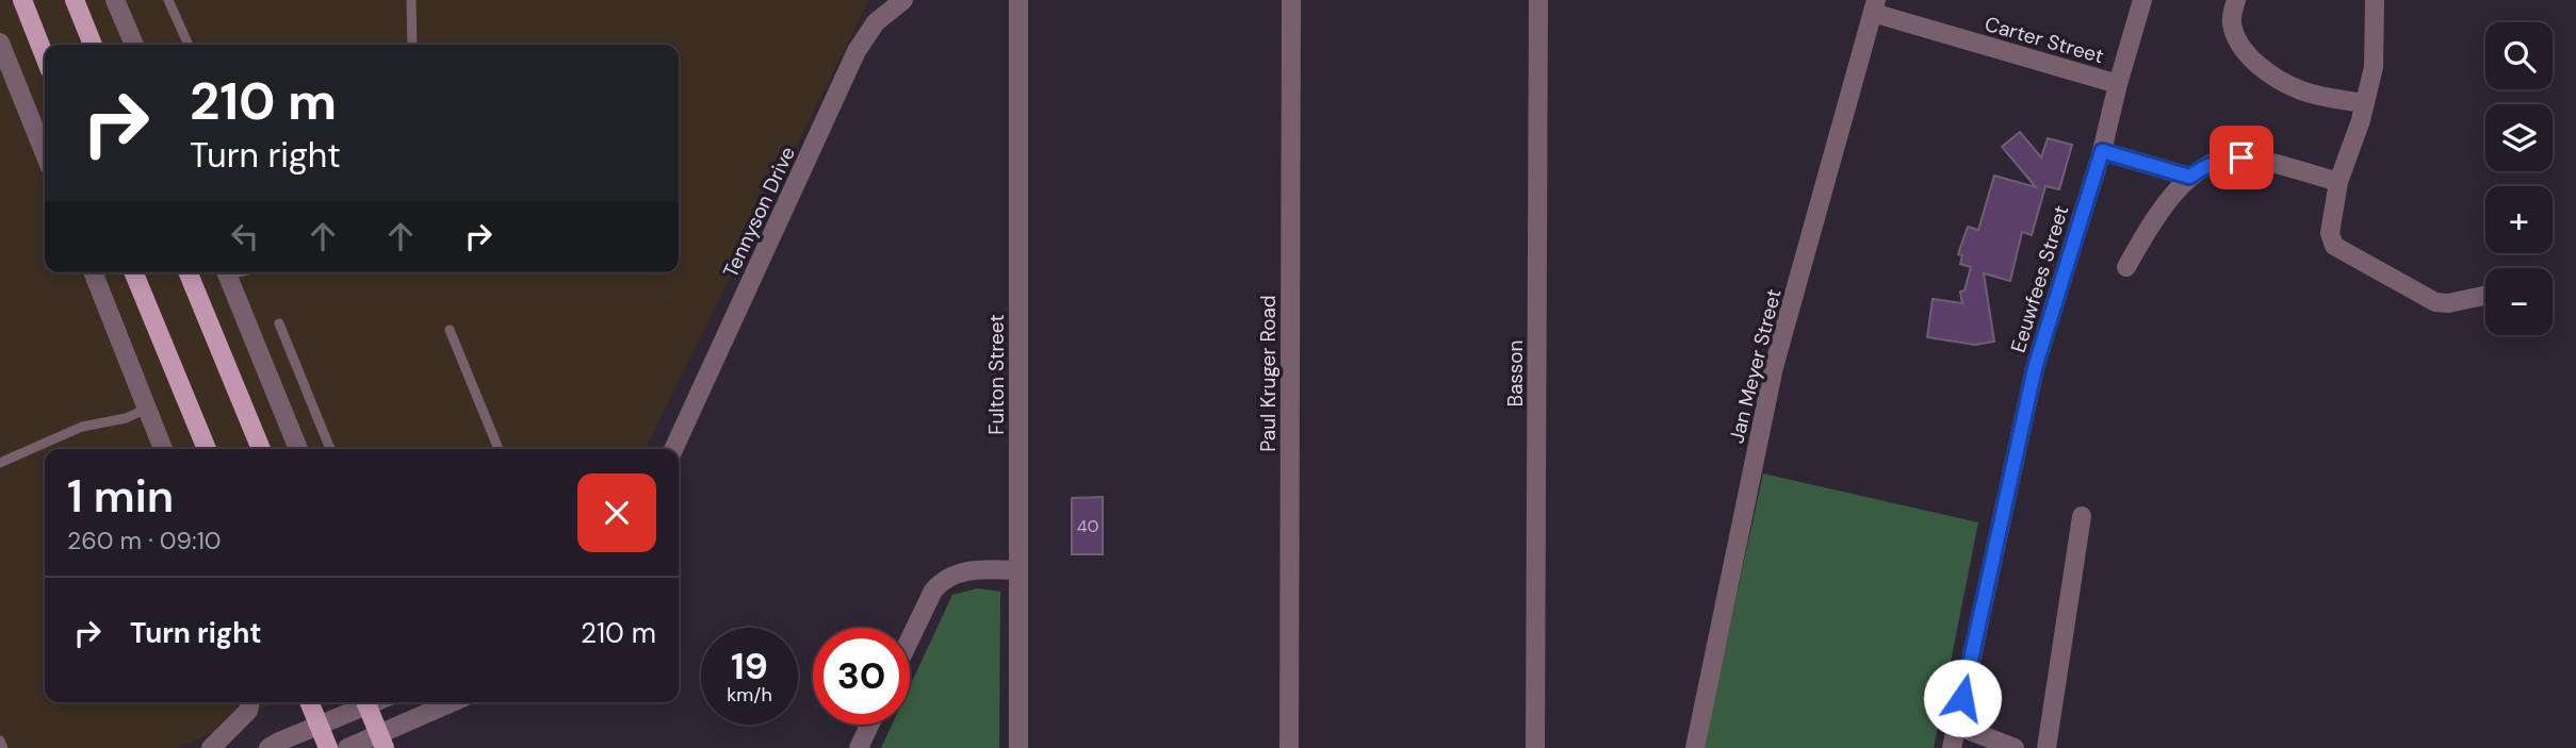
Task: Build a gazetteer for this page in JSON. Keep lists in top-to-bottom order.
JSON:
{
  "streets": {
    "street": [
      "Carter Street",
      "Tennyson Drive",
      "Eeuwfees Street",
      "Jan Meyer Street",
      "Paul Kruger Road",
      "Basson",
      "Fulton Street"
    ]
  },
  "crossings": [
    ["Carter Street", "Eeuwfees Street"],
    ["Carter Street", "Jan Meyer Street"]
  ],
  "house_numbers": ["40"],
  "page": {
    "map_buttons": ["+", "−"],
    "turn": ["210 m", "Turn right"],
    "heading": ["1 min", "260 m · 09:10"],
    "list": [
      {
        "name": "Turn right",
        "value": "210 m"
      }
    ],
    "speed": "19 km/h",
    "limit": "30"
  }
}
